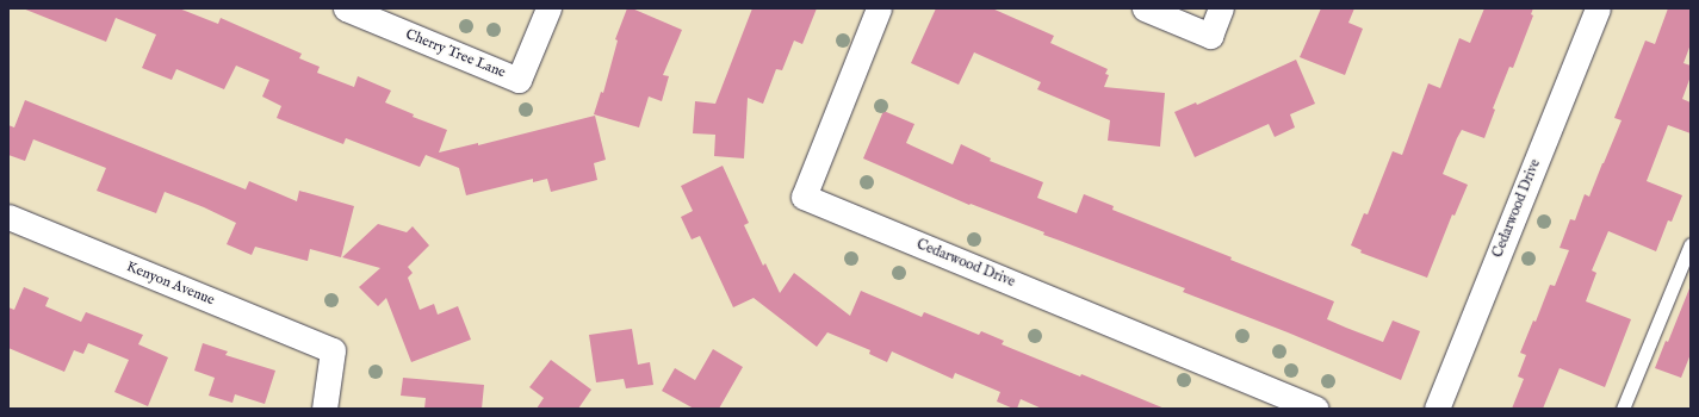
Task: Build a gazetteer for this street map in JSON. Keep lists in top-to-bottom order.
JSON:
{
  "streets": {
    "street": ["Cherry Tree Lane", "Cedarwood Drive", "Kenyon Avenue"]
  }
}
